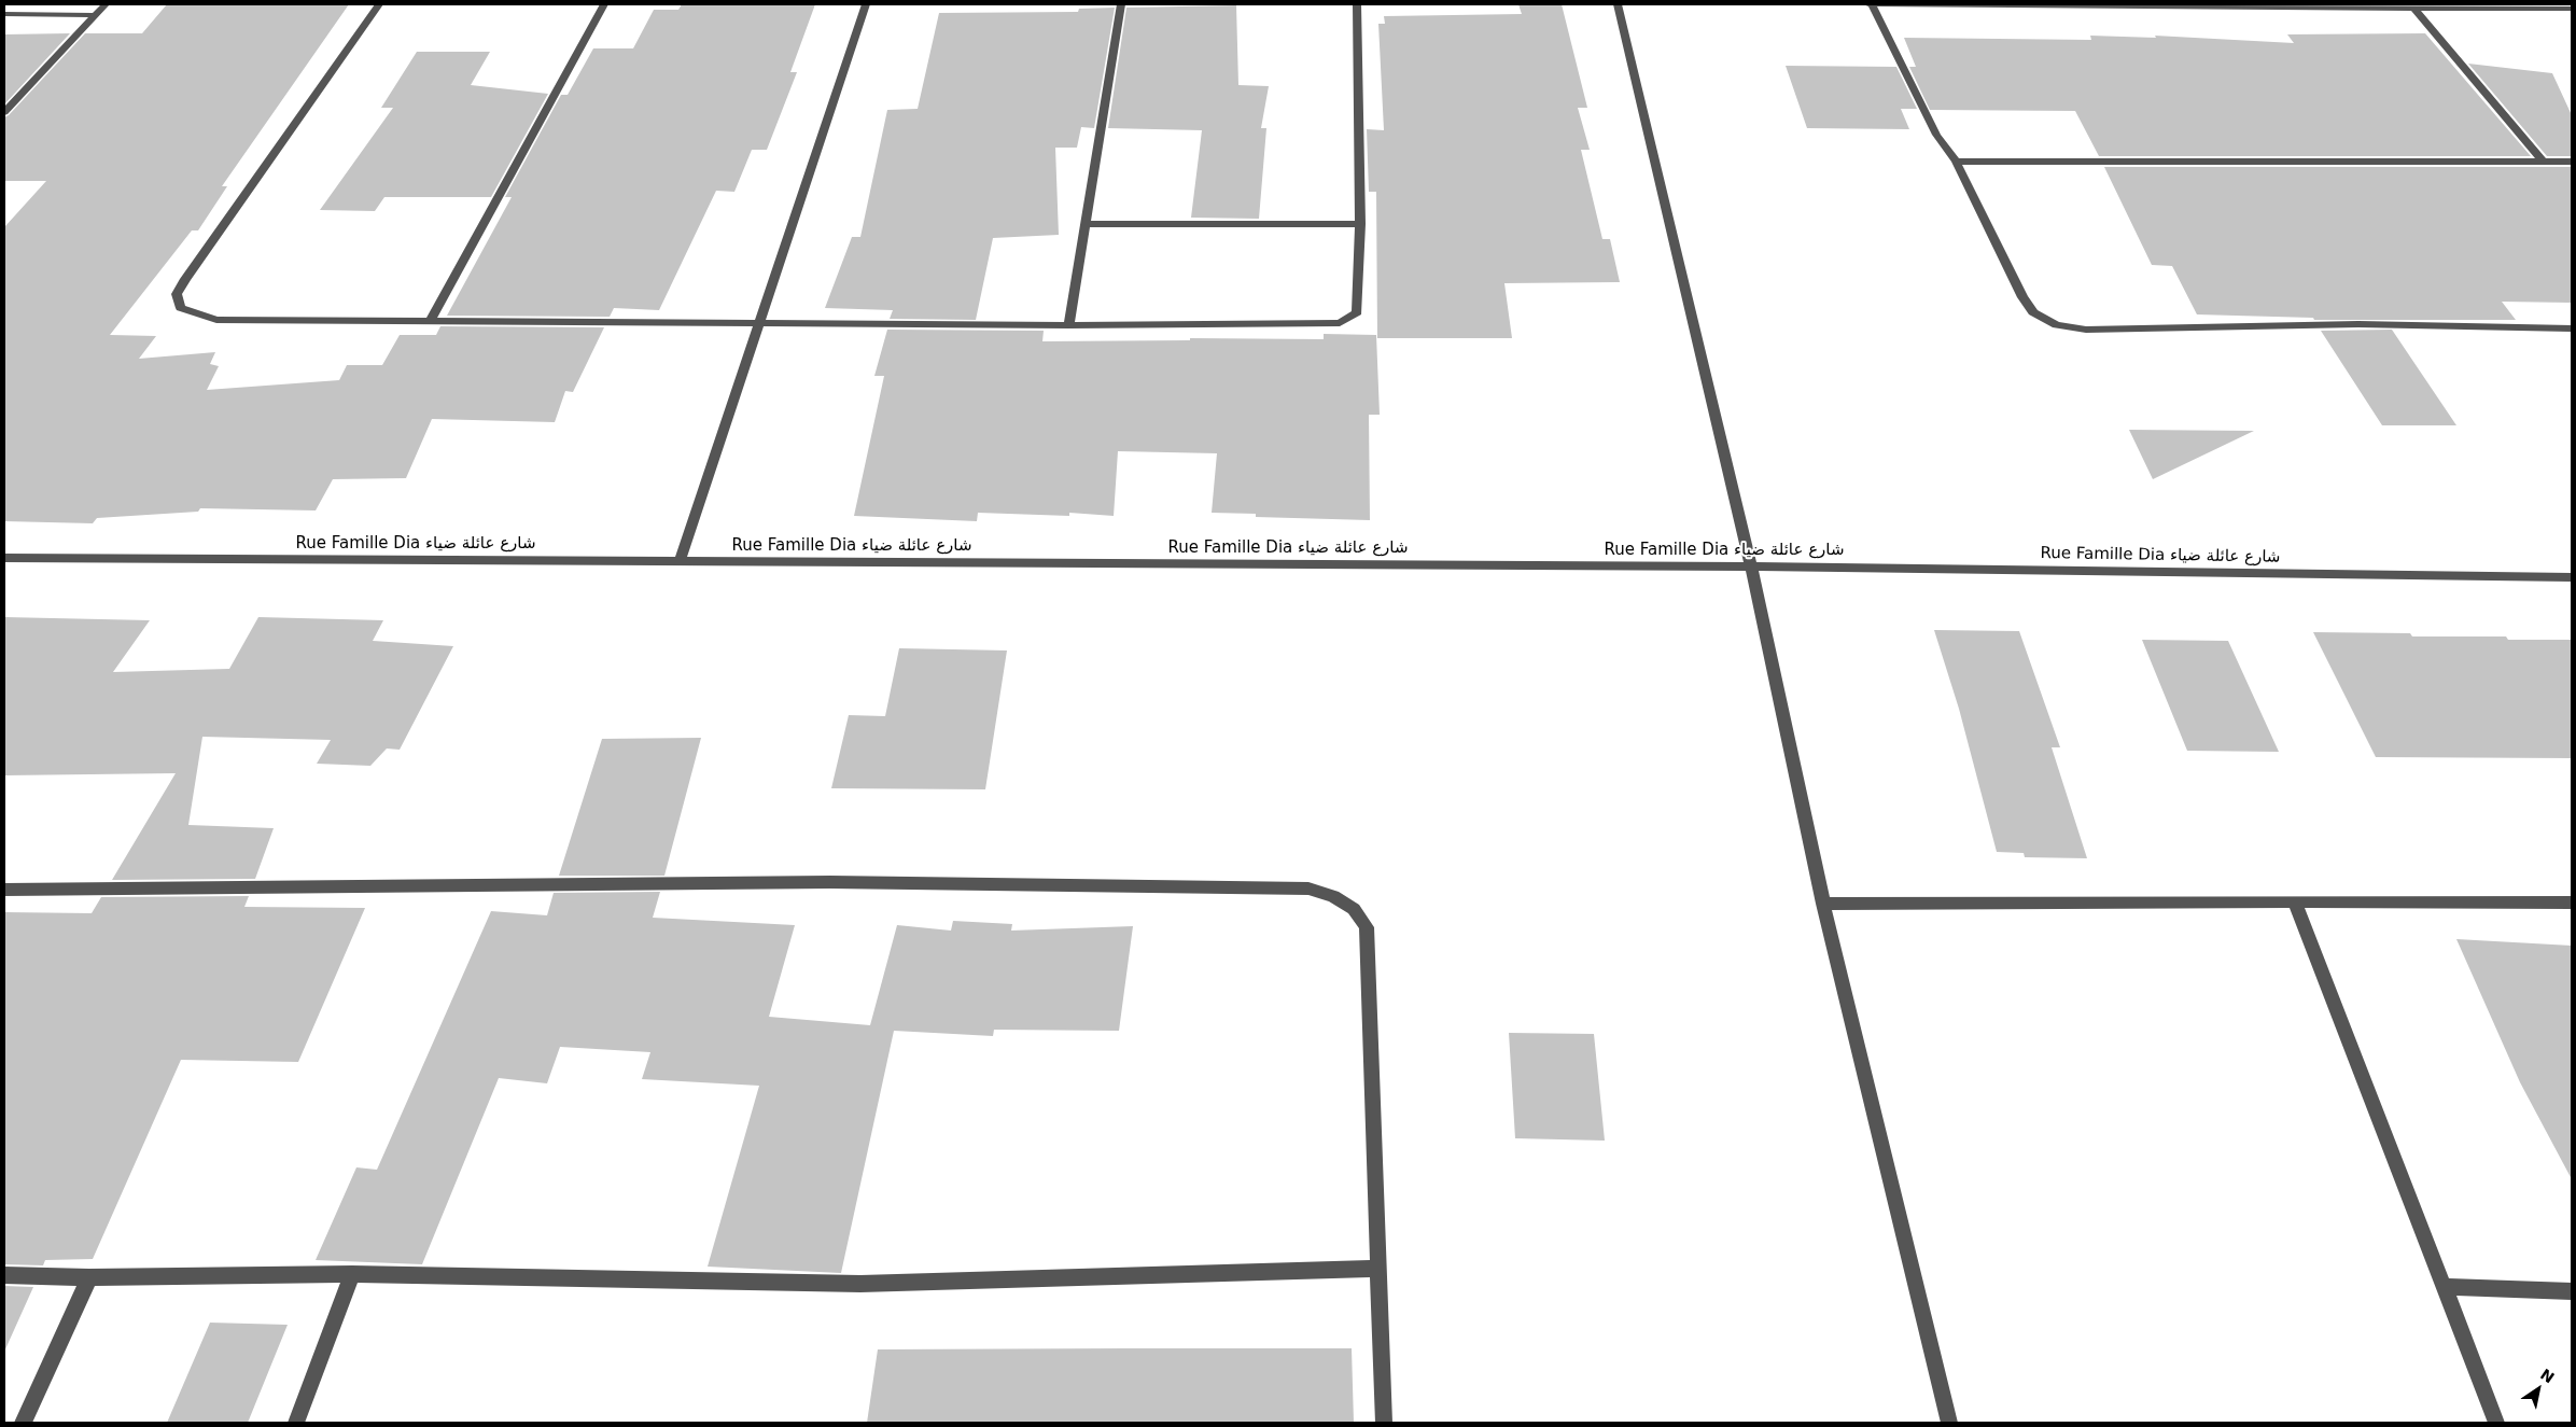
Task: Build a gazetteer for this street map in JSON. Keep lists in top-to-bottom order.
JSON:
{
  "streets": {
    "street": ["Rue Famille Dia شارع عائلة ضياء"]
  },
  "north": "top right"
}
